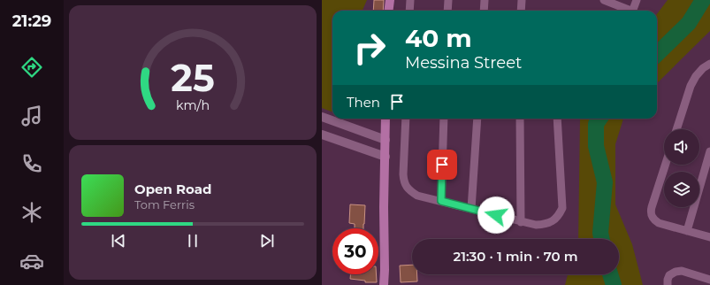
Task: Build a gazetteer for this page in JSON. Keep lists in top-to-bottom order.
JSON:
{
  "page": {
    "tabs": "21:29",
    "turn": ["40 m", "Messina Street"],
    "then": "Then",
    "song": ["Open Road", "Tom Ferris"],
    "limit": "30",
    "trip": "21:30 · 1 min · 70 m",
    "gauge": ["25", "km/h"]
  }
}
